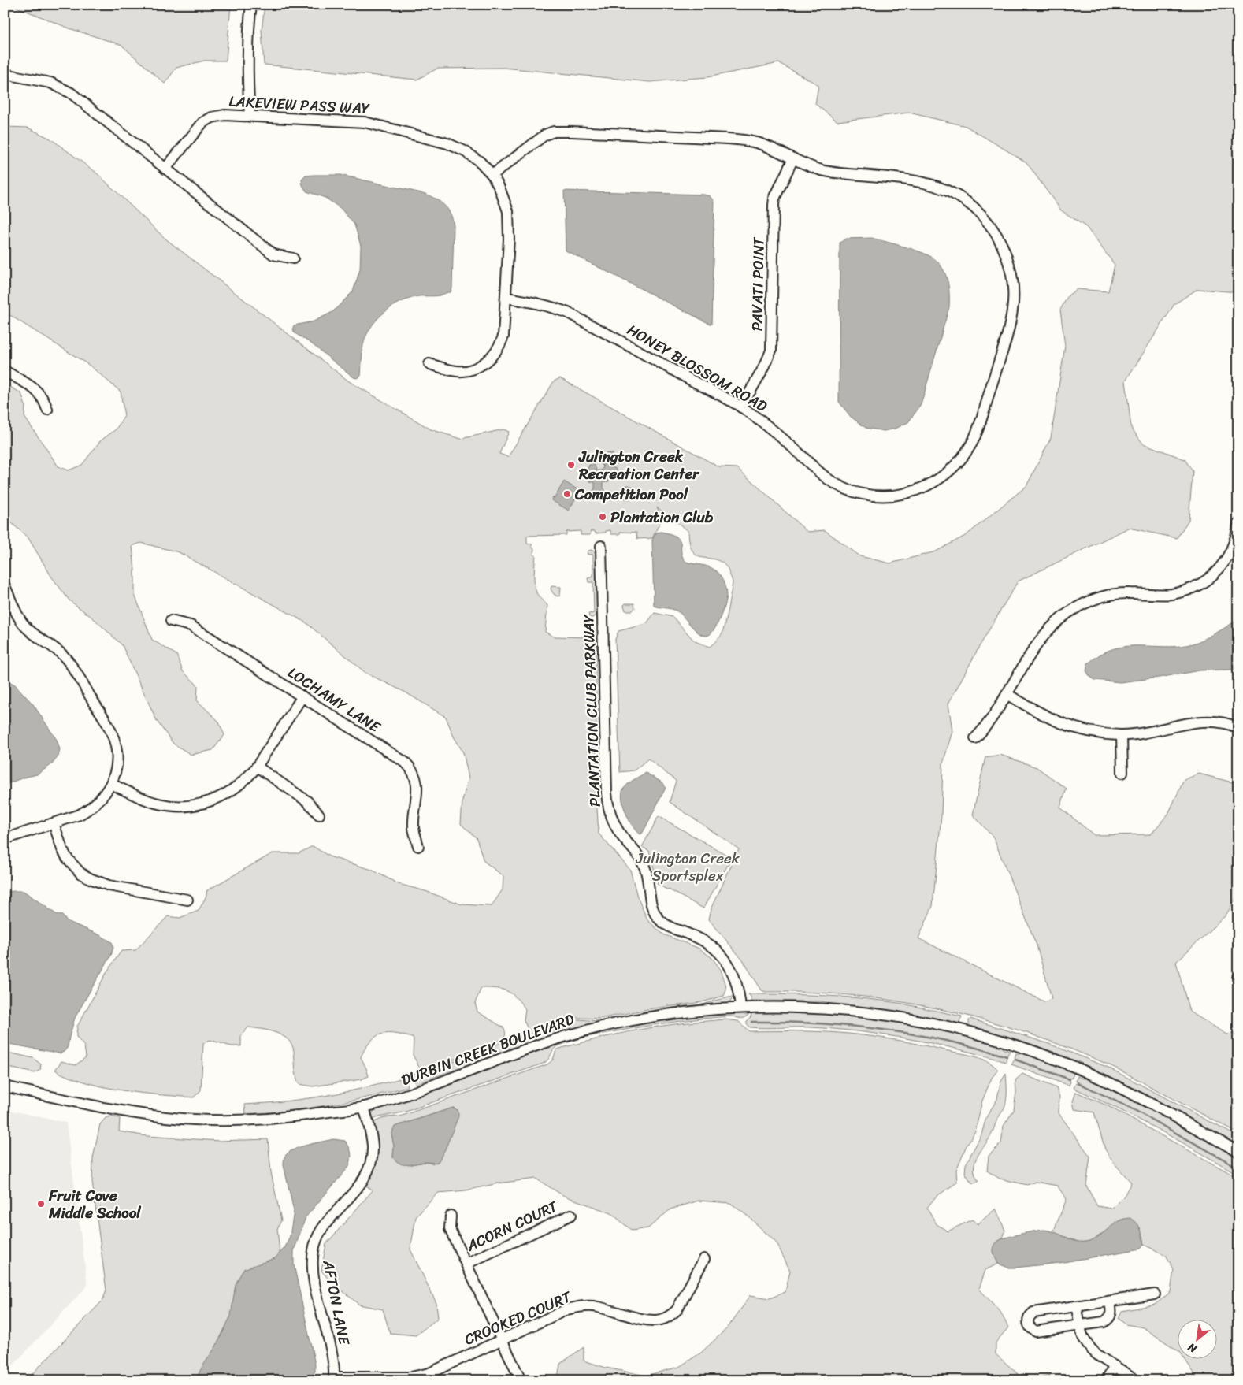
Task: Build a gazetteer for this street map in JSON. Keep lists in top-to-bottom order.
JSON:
{
  "streets": {
    "street": [
      "LAKEVIEW PASS WAY",
      "PAVATI POINT",
      "HONEY BLOSSOM ROAD",
      "LOCHAMY LANE",
      "PLANTATION CLUB PARKWAY",
      "DURBIN CREEK BOULEVARD",
      "ACORN COURT",
      "AFTON LANE",
      "CROOKED COURT"
    ]
  },
  "crossings": [
    ["LAKEVIEW PASS WAY", "HONEY BLOSSOM ROAD"],
    ["PAVATI POINT", "HONEY BLOSSOM ROAD"],
    ["PLANTATION CLUB PARKWAY", "DURBIN CREEK BOULEVARD"],
    ["DURBIN CREEK BOULEVARD", "AFTON LANE"],
    ["AFTON LANE", "CROOKED COURT"]
  ],
  "parks": ["Julington Creek Sportsplex"],
  "places": [
    "Julington Creek Recreation Center",
    "Competition Pool",
    "Plantation Club",
    "Fruit Cove Middle School"
  ],
  "north": "bottom left"
}
